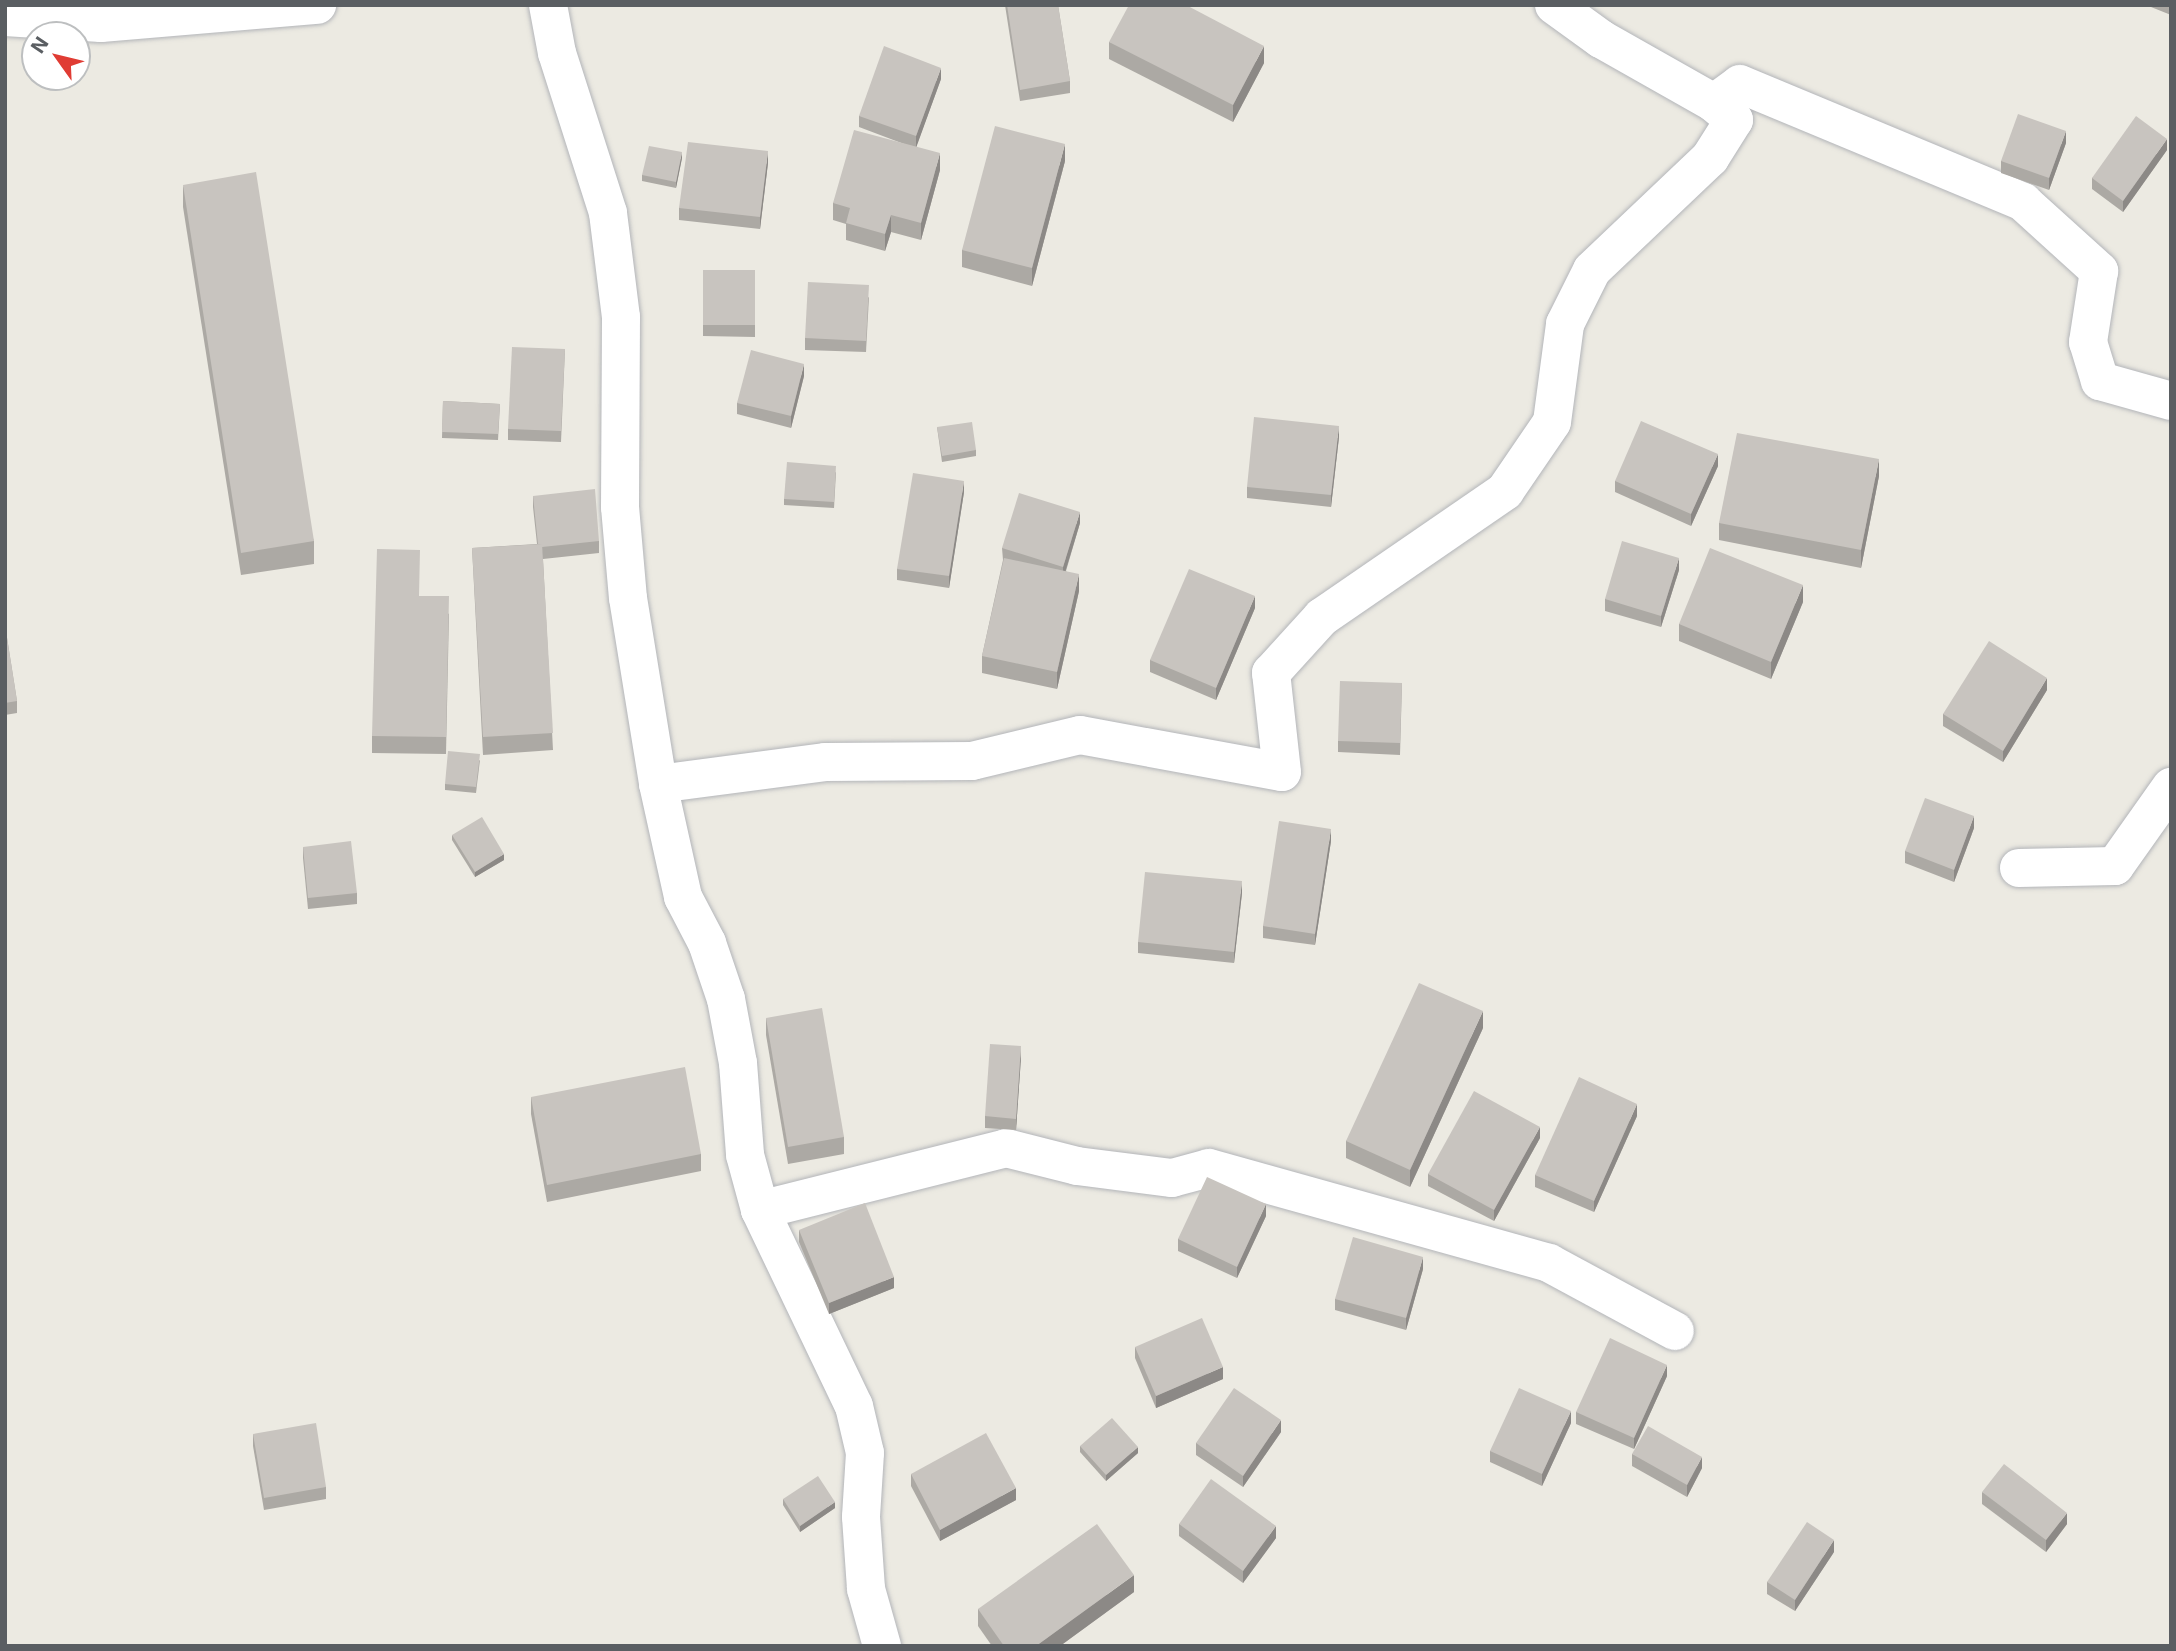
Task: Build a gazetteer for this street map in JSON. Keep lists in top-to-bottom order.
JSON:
{
  "north": "top left"
}
